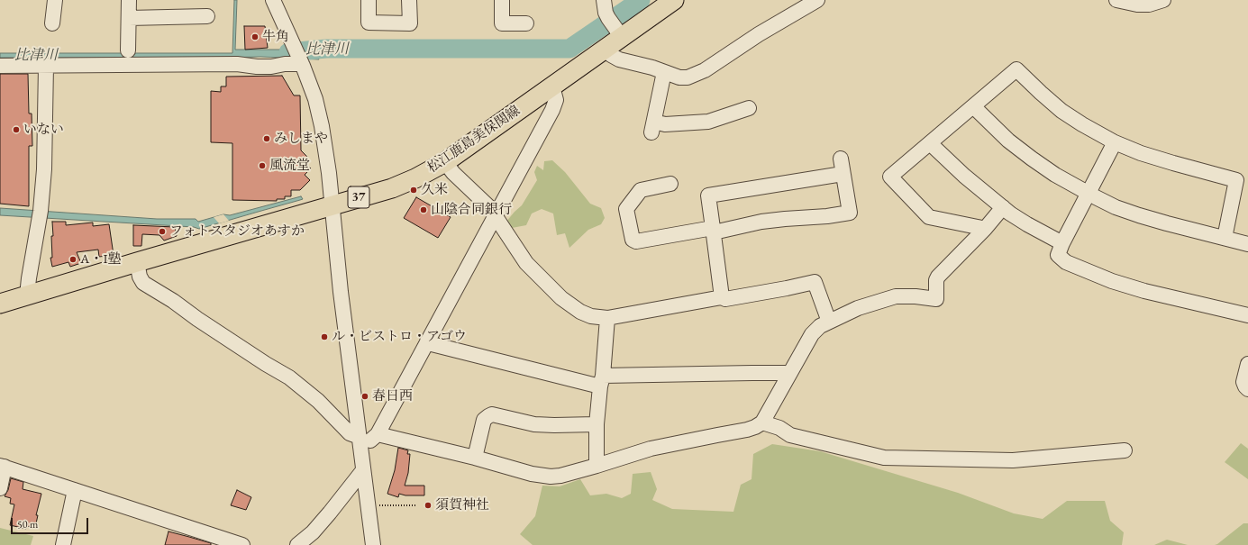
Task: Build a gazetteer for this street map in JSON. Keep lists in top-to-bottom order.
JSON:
{
  "streets": {
    "main road": ["松江鹿島美保関線", "37"]
  },
  "water": ["比津川"],
  "places": [
    "牛角",
    "いない",
    "みしまや",
    "風流堂",
    "久米",
    "山陰合同銀行",
    "フォトスタジオあすか",
    "A・I塾",
    "ル・ビストロ・アゴウ",
    "春日西",
    "須賀神社"
  ],
  "scale_bar": "50 m"
}
